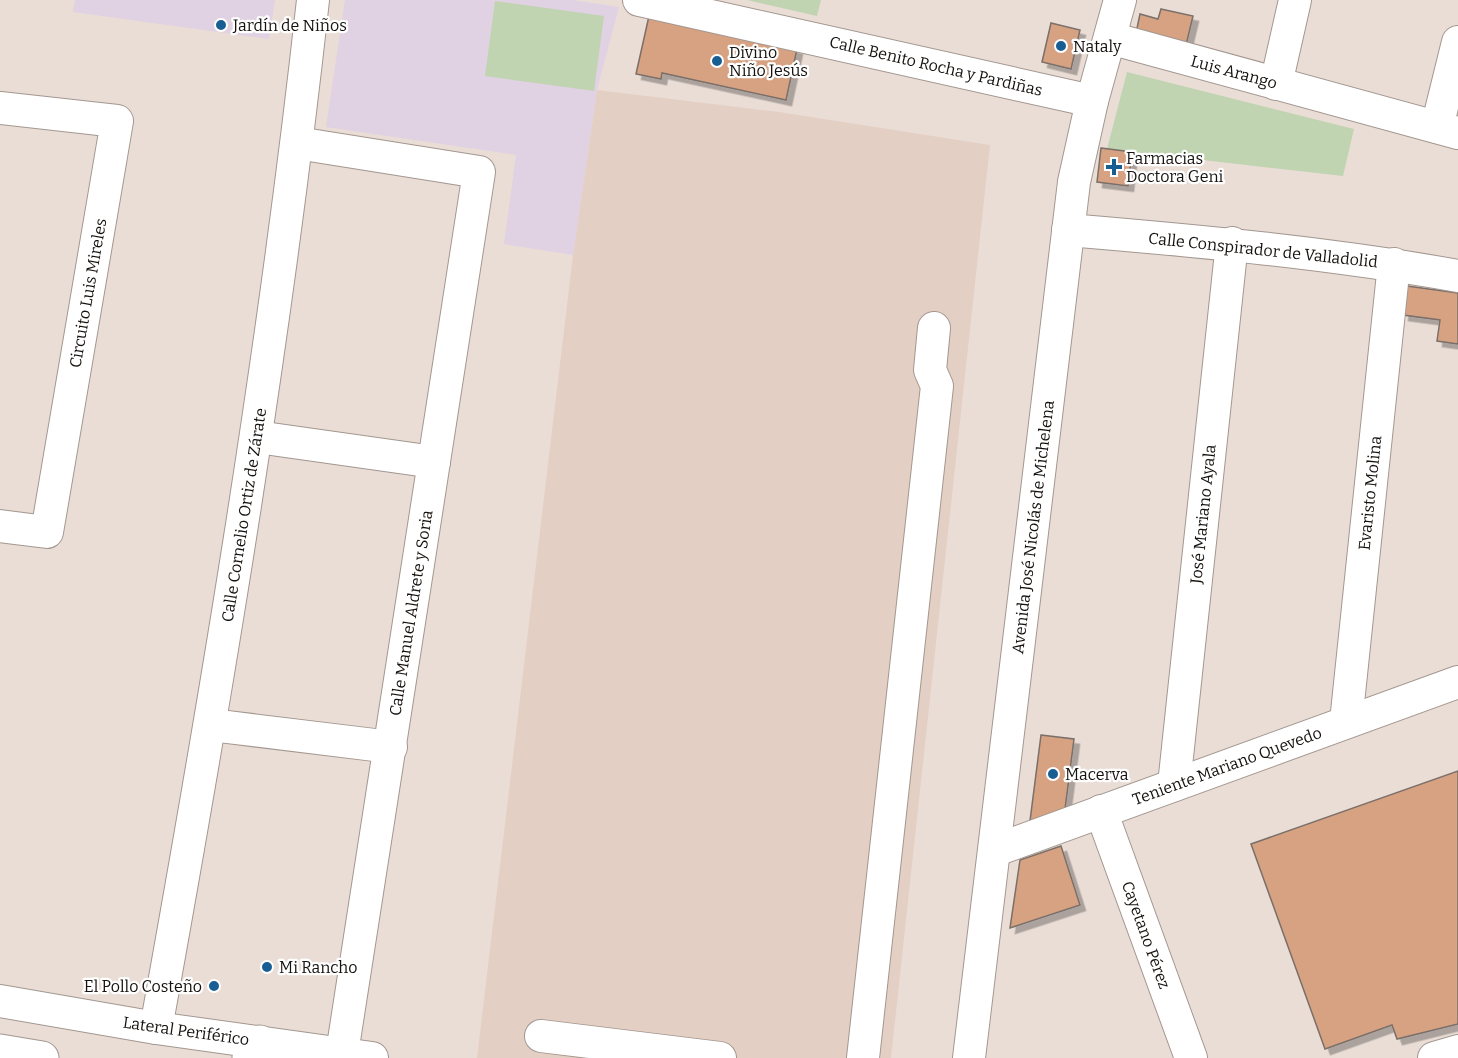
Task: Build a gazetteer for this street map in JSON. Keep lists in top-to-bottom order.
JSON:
{
  "streets": {
    "street": [
      "Calle Benito Rocha y Pardiñas",
      "Luis Arango",
      "Calle Conspirador de Valladolid",
      "Circuito Luis Mireles",
      "Evaristo Molina",
      "José Mariano Ayala",
      "Calle Cornelio Ortiz de Zárate",
      "Avenida José Nicolás de Michelena",
      "Calle Manuel Aldrete y Soria",
      "Teniente Mariano Quevedo",
      "Cayetano Pérez",
      "Lateral Periférico"
    ]
  },
  "crossings": [
    ["Calle Benito Rocha y Pardiñas", "Avenida José Nicolás de Michelena"],
    ["Luis Arango", "Avenida José Nicolás de Michelena"],
    ["Calle Conspirador de Valladolid", "Evaristo Molina"],
    ["Calle Conspirador de Valladolid", "José Mariano Ayala"],
    ["Calle Conspirador de Valladolid", "Avenida José Nicolás de Michelena"],
    ["Evaristo Molina", "Teniente Mariano Quevedo"],
    ["José Mariano Ayala", "Teniente Mariano Quevedo"],
    ["Calle Cornelio Ortiz de Zárate", "Calle Manuel Aldrete y Soria"],
    ["Calle Cornelio Ortiz de Zárate", "Lateral Periférico"],
    ["Avenida José Nicolás de Michelena", "Teniente Mariano Quevedo"],
    ["Calle Manuel Aldrete y Soria", "Lateral Periférico"],
    ["Teniente Mariano Quevedo", "Cayetano Pérez"]
  ],
  "places": {
    "other": [
      "Jardín de Niños",
      "Nataly",
      "Divino Niño Jesús",
      "Macerva",
      "Mi Rancho",
      "El Pollo Costeño"
    ],
    "health": ["Farmacias Doctora Geni"]
  }
}
